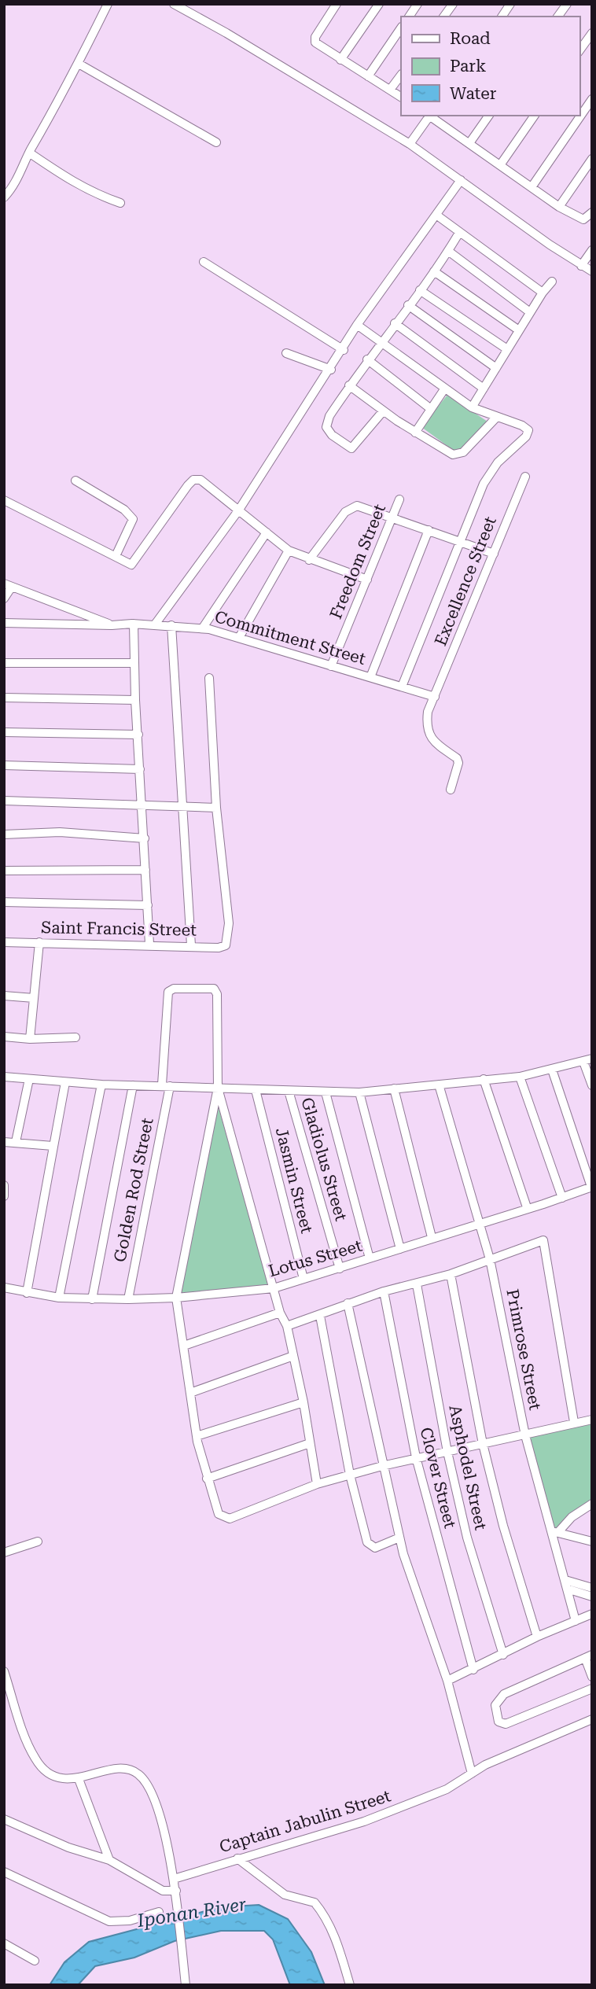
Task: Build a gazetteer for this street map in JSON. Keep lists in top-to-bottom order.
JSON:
{
  "streets": {
    "street": [
      "Freedom Street",
      "Excellence Street",
      "Commitment Street",
      "Saint Francis Street",
      "Gladiolus Street",
      "Jasmin Street",
      "Golden Rod Street",
      "Lotus Street",
      "Primrose Street",
      "Asphodel Street",
      "Clover Street",
      "Captain Jabulin Street"
    ]
  },
  "crossings": [
    ["Freedom Street", "Commitment Street"],
    ["Excellence Street", "Commitment Street"],
    ["Gladiolus Street", "Lotus Street"],
    ["Jasmin Street", "Lotus Street"],
    ["Golden Rod Street", "Lotus Street"],
    ["Lotus Street", "Primrose Street"]
  ],
  "water": ["Iponan River"],
  "legend": ["Road", "Park", "Water"]
}
